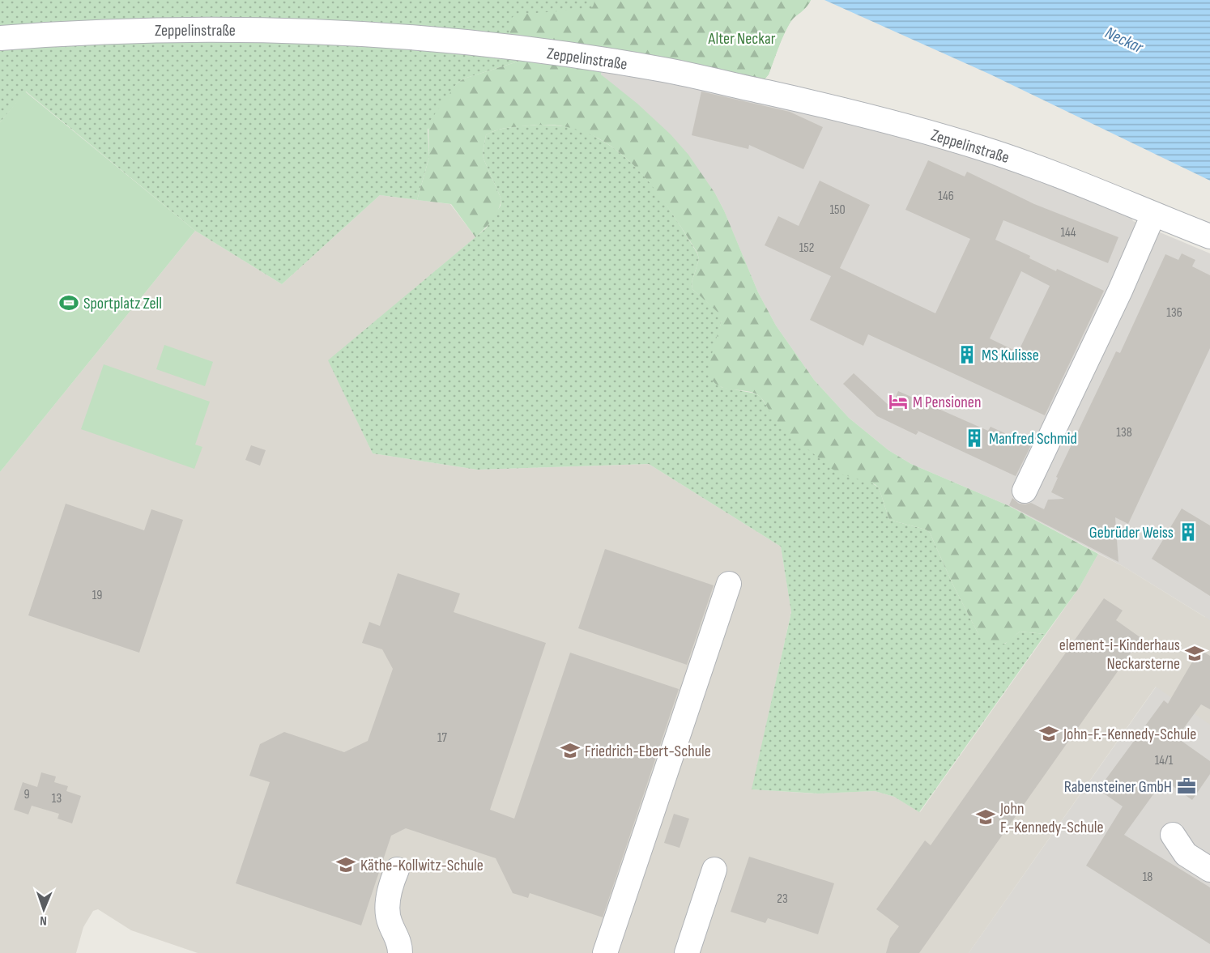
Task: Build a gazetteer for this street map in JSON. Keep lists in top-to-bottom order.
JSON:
{
  "streets": {
    "street": ["Zeppelinstraße"]
  },
  "water": ["Neckar"],
  "parks": ["Alter Neckar"],
  "places": {
    "sports": ["Sportplatz Zell"],
    "building": ["MS Kulisse", "Manfred Schmid", "Gebrüder Weiss"],
    "hotel": ["M Pensionen"],
    "school or university": [
      "element-i-Kinderhaus Neckarsterne",
      "John-F.-Kennedy-Schule",
      "Friedrich-Ebert-Schule",
      "John F.-Kennedy-Schule",
      "Käthe-Kollwitz-Schule"
    ],
    "office": ["Rabensteiner GmbH"]
  },
  "house_numbers": [
    "146",
    "150",
    "144",
    "152",
    "136",
    "138",
    "19",
    "17",
    "14/1",
    "9",
    "13",
    "18",
    "23"
  ],
  "north": "bottom"
}
